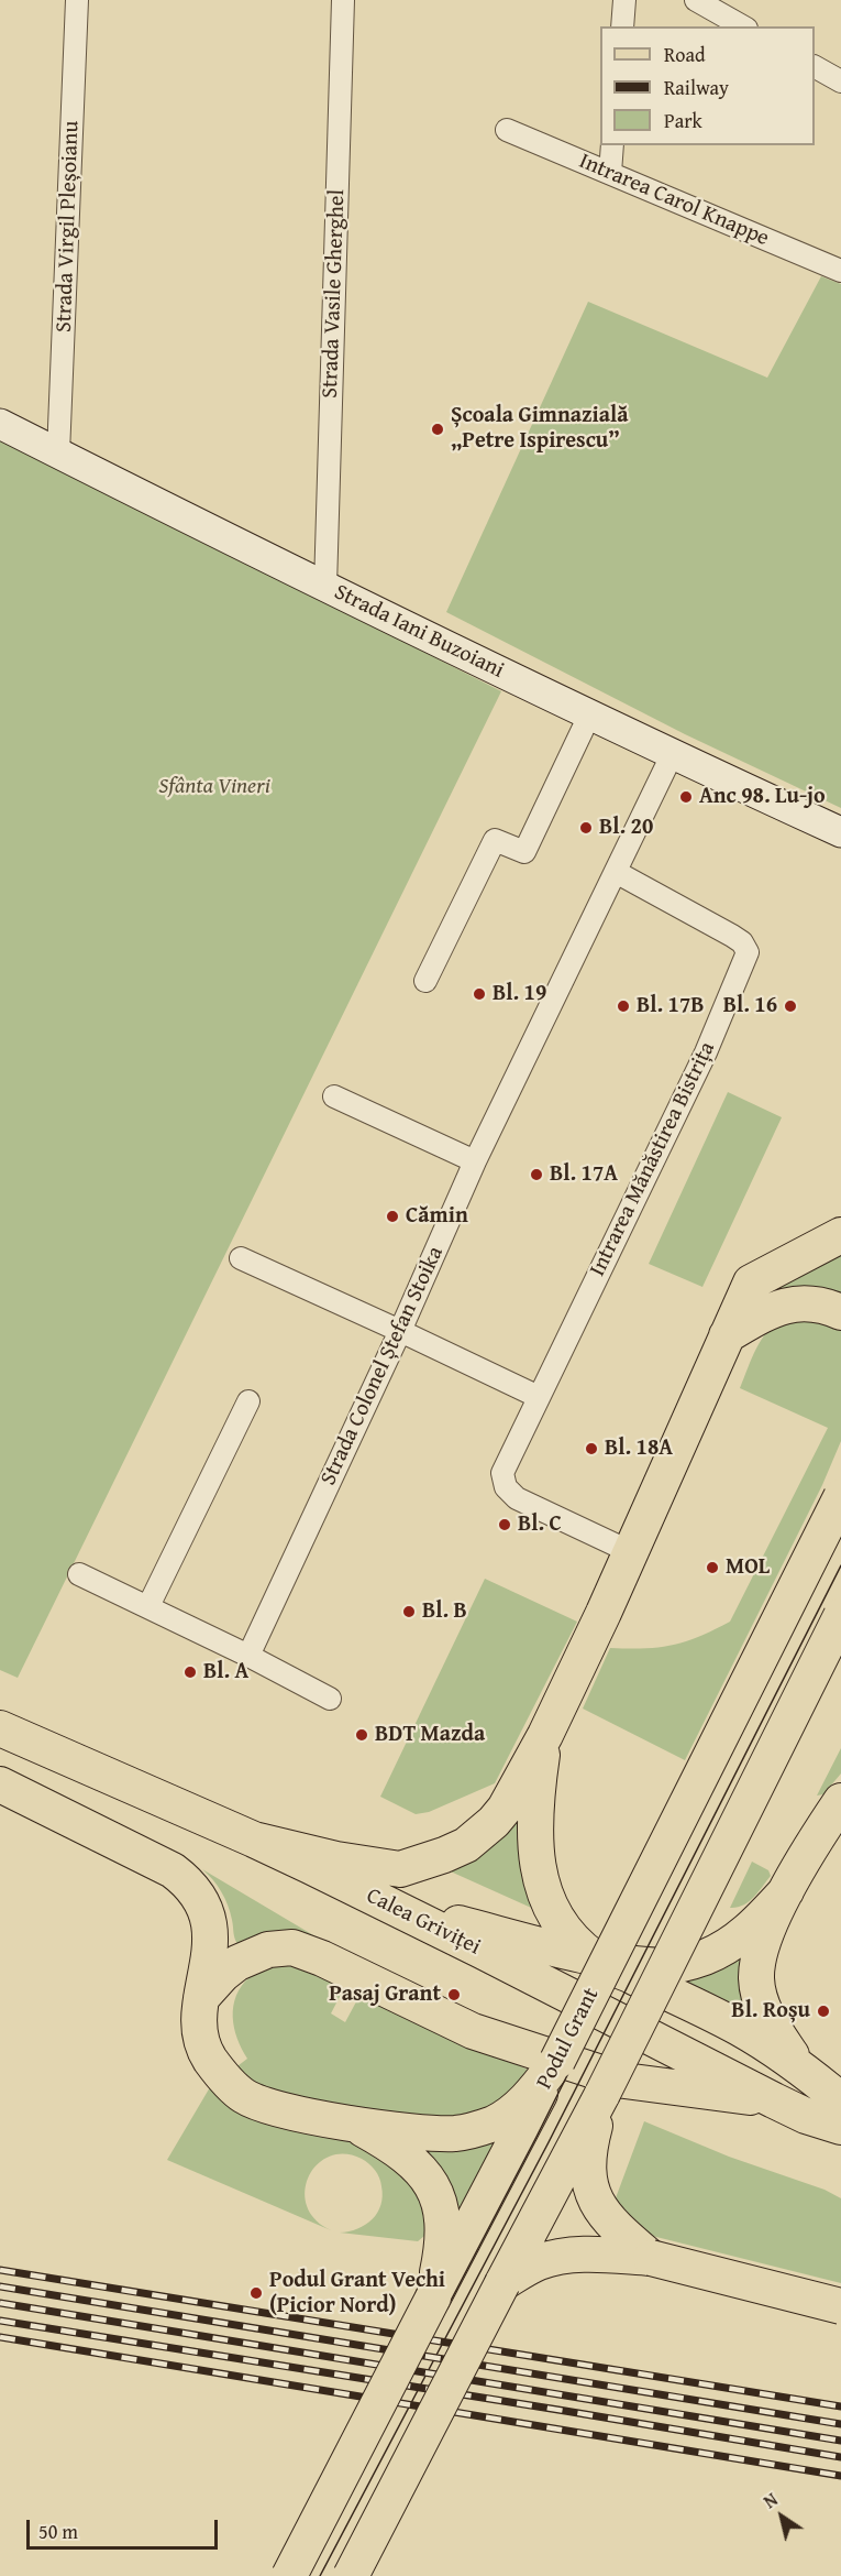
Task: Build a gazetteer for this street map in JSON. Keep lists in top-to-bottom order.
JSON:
{
  "streets": {
    "main road": ["Calea Griviței", "Podul Grant"],
    "street": [
      "Intrarea Carol Knappe",
      "Strada Virgil Pleșoianu",
      "Strada Vasile Gherghel",
      "Strada Iani Buzoiani",
      "Intrarea Mănăstirea Bistrița",
      "Strada Colonel Ștefan Stoika"
    ]
  },
  "crossings": [
    ["Strada Virgil Pleșoianu", "Strada Iani Buzoiani"],
    ["Strada Vasile Gherghel", "Strada Iani Buzoiani"],
    ["Strada Iani Buzoiani", "Strada Colonel Ștefan Stoika"],
    ["Intrarea Mănăstirea Bistrița", "Strada Colonel Ștefan Stoika"]
  ],
  "parks": ["Sfânta Vineri"],
  "places": [
    "Școala Gimnazială „Petre Ispirescu”",
    "Anc 98. Lu-jo",
    "Bl. 20",
    "Bl. 19",
    "Bl. 17B",
    "Bl. 16",
    "Bl. 17A",
    "Cămin",
    "Bl. 18A",
    "Bl. C",
    "MOL",
    "Bl. B",
    "Bl. A",
    "BDT Mazda",
    "Pasaj Grant",
    "Bl. Roșu",
    "Podul Grant Vechi (Picior Nord)"
  ],
  "legend": ["Road", "Railway", "Park"],
  "scale_bar": "50 m",
  "north": "top left"
}
